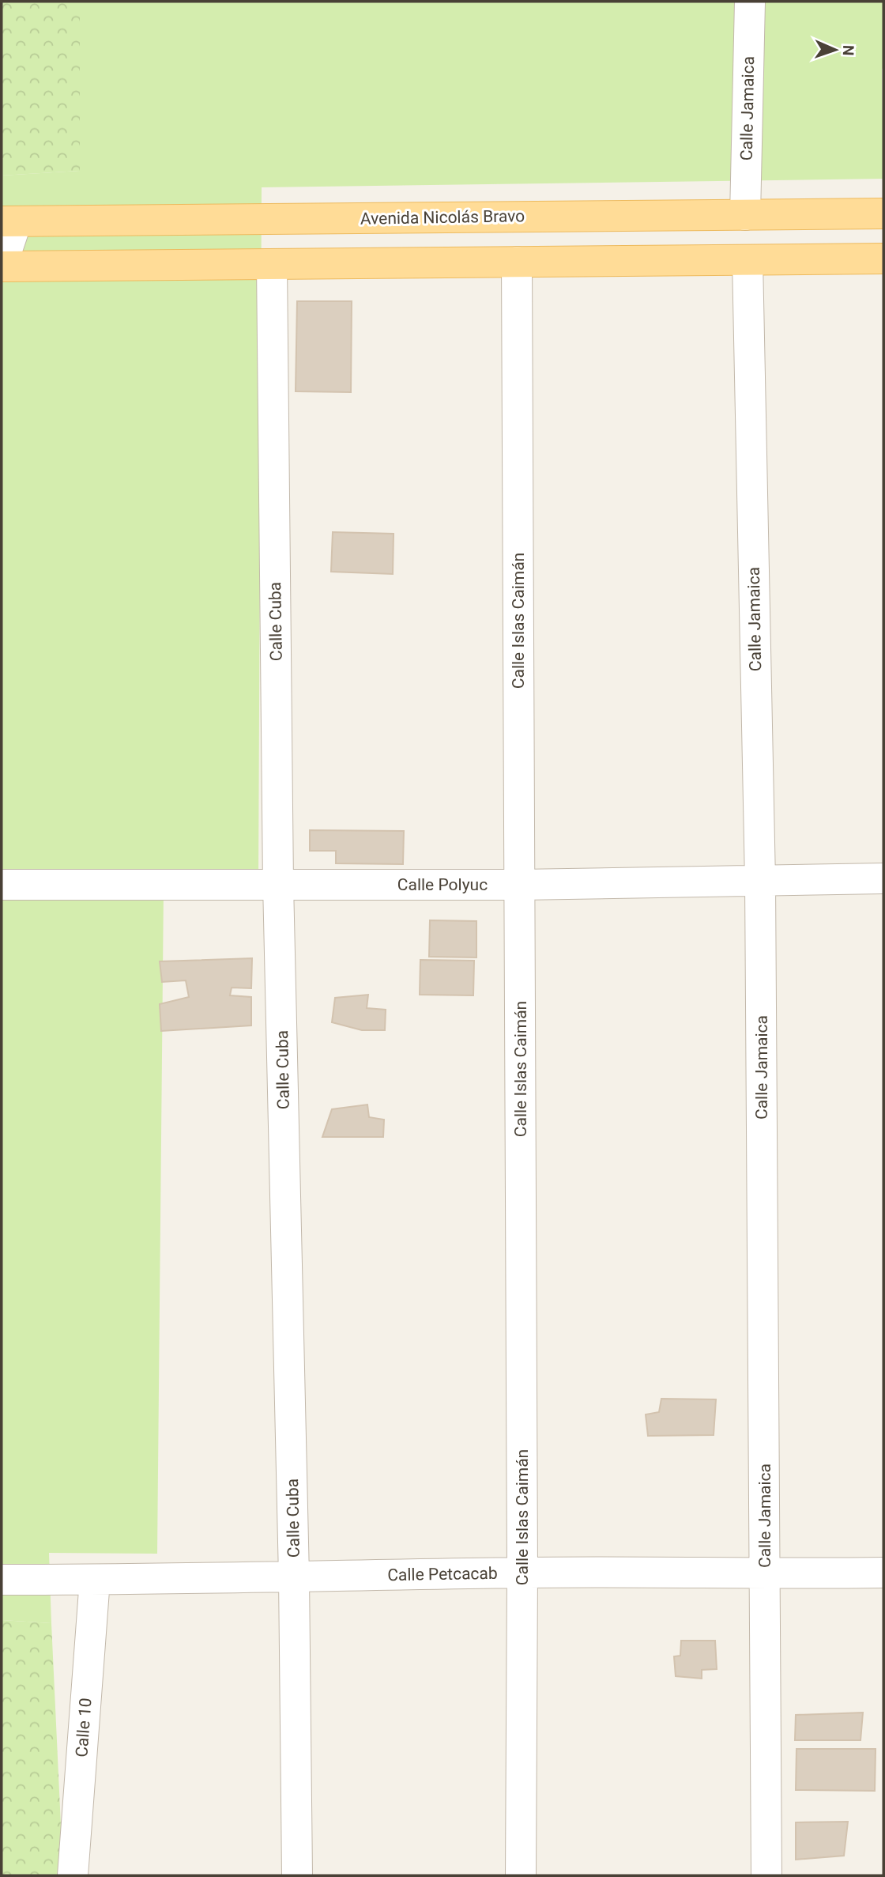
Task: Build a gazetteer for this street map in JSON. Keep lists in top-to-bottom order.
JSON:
{
  "streets": {
    "main road": ["Avenida Nicolás Bravo"],
    "street": [
      "Calle Jamaica",
      "Calle Islas Caimán",
      "Calle Cuba",
      "Calle Polyuc",
      "Calle Petcacab",
      "Calle 10"
    ]
  },
  "crossings": [
    ["Calle Jamaica", "Avenida Nicolás Bravo"],
    ["Calle Jamaica", "Calle Polyuc"],
    ["Calle Jamaica", "Calle Petcacab"],
    ["Calle Islas Caimán", "Calle Polyuc"],
    ["Calle Islas Caimán", "Calle Petcacab"],
    ["Calle Cuba", "Calle Polyuc"],
    ["Calle Cuba", "Calle Petcacab"],
    ["Calle Petcacab", "Calle 10"]
  ],
  "north": "right"
}
